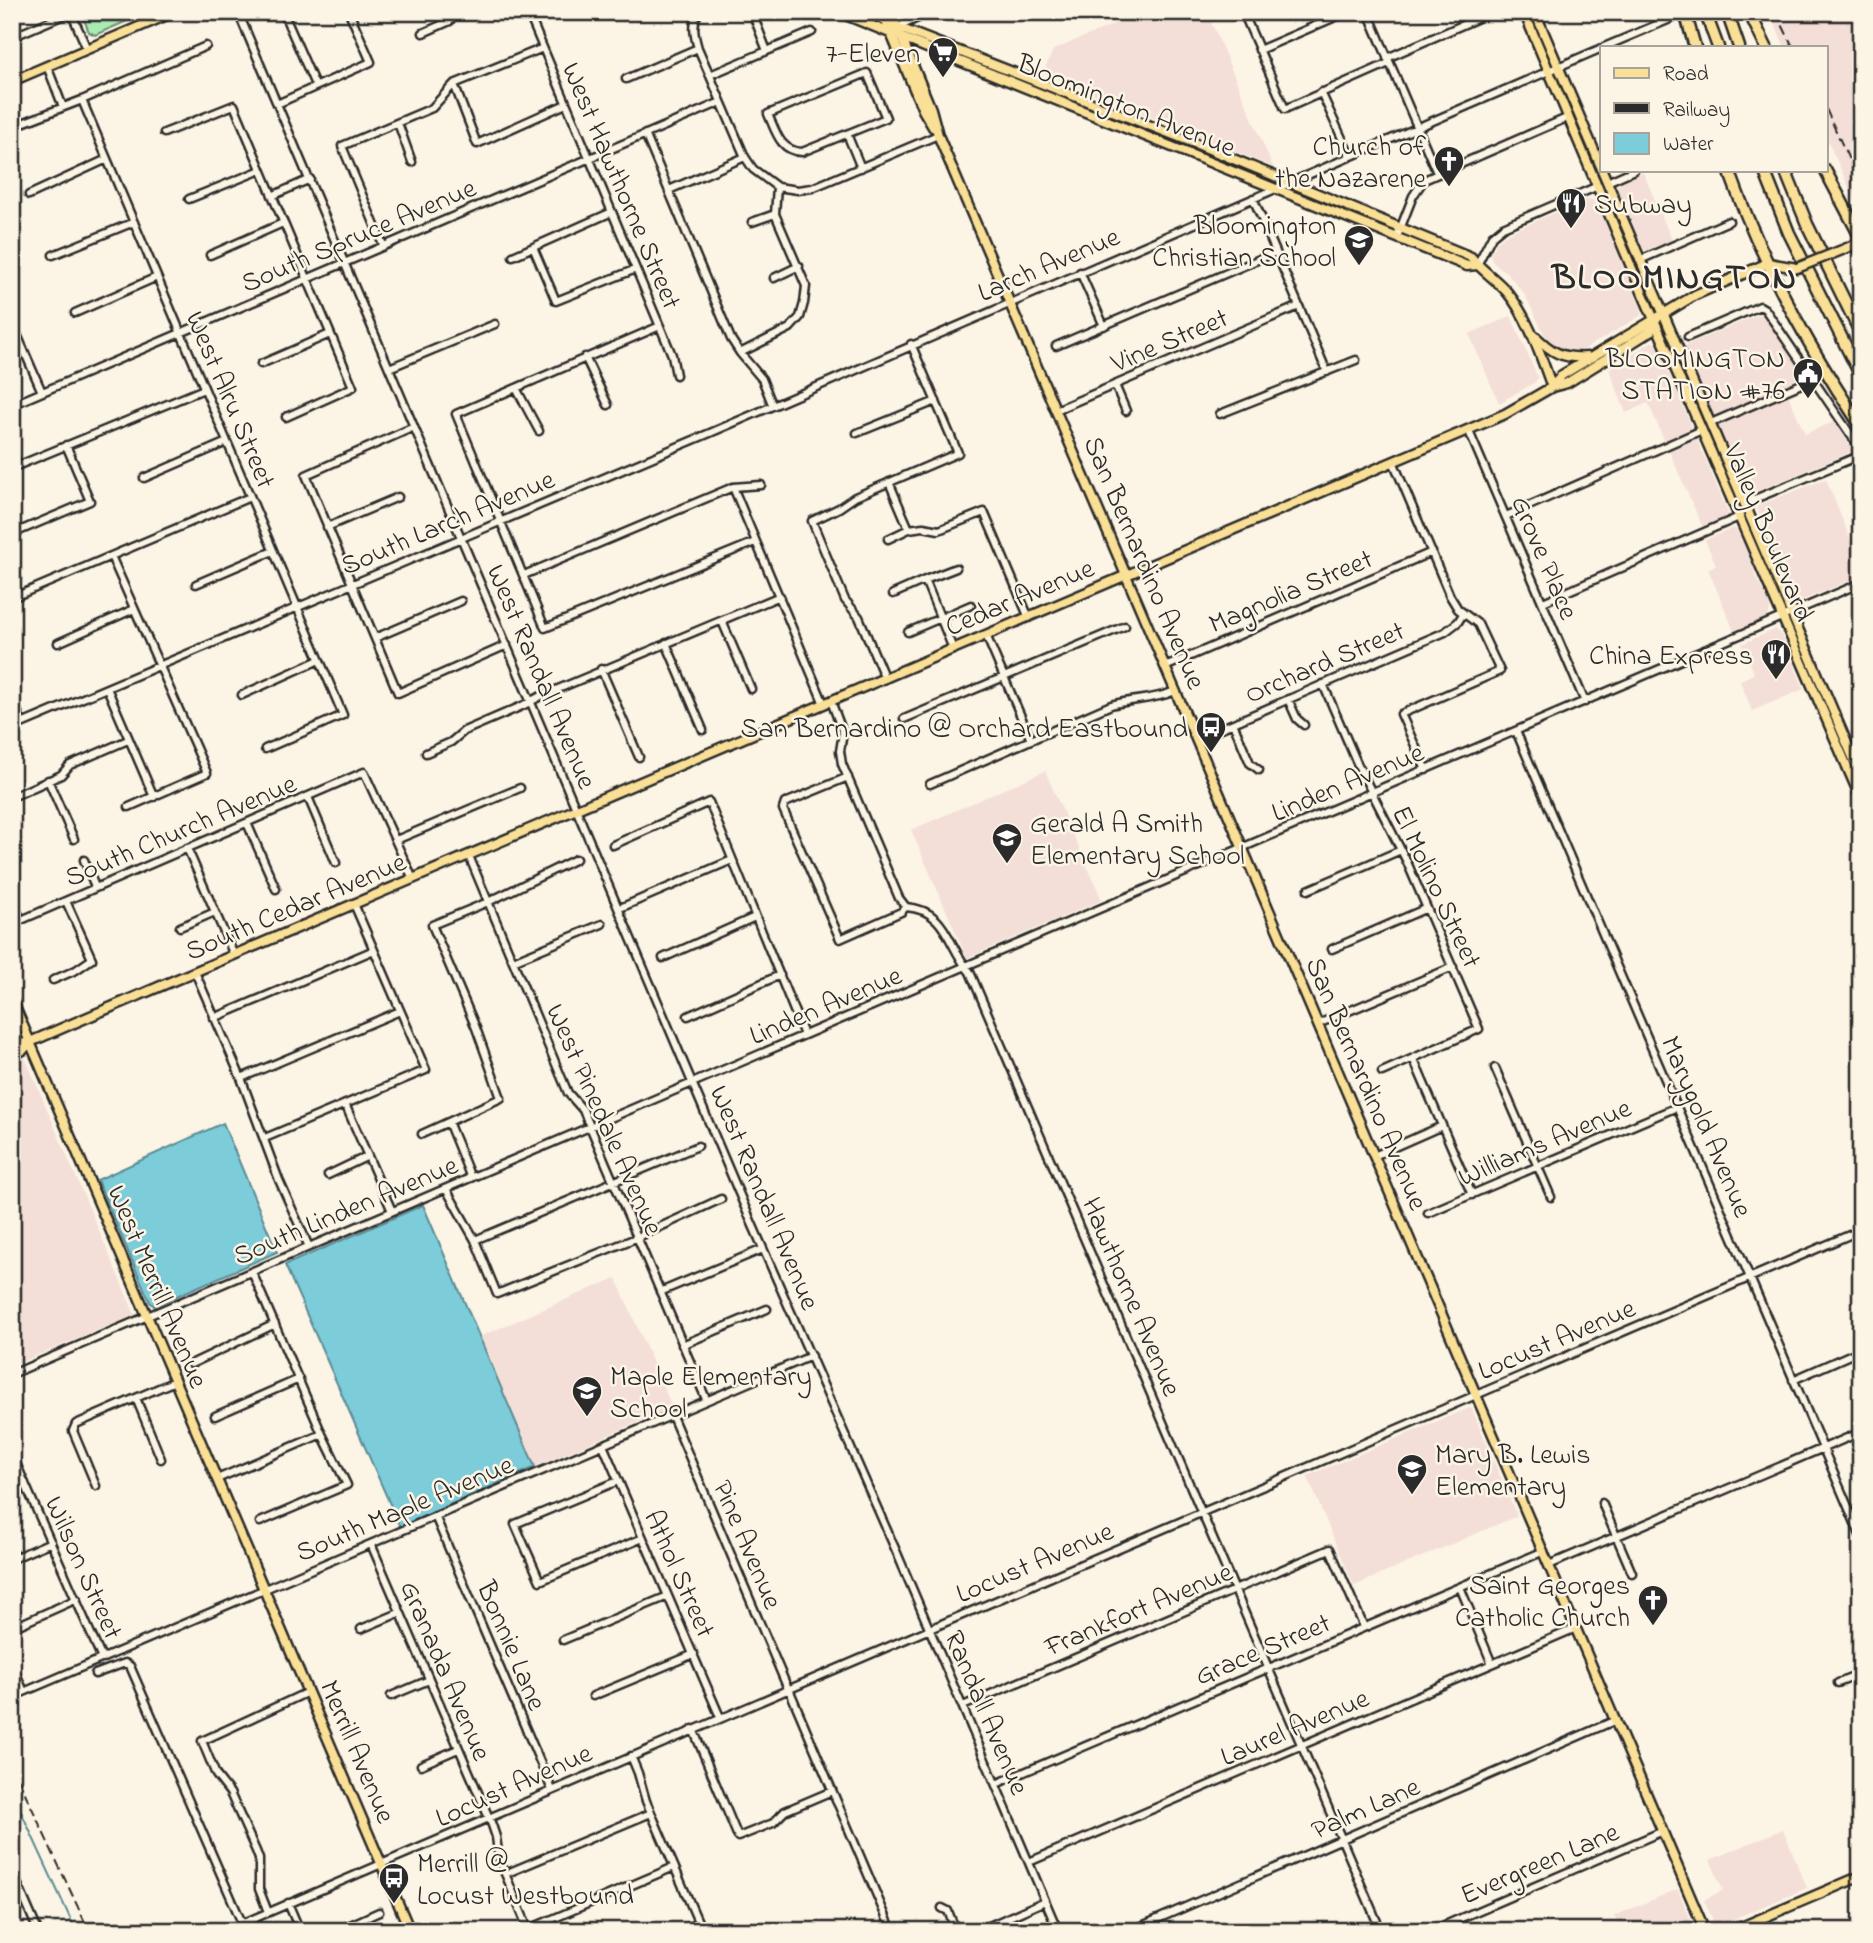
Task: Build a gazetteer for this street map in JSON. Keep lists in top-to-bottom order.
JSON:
{
  "streets": {
    "main road": [
      "Bloomington Avenue",
      "Valley Boulevard",
      "San Bernardino Avenue",
      "Cedar Avenue",
      "South Cedar Avenue",
      "West Merrill Avenue",
      "Merrill Avenue"
    ],
    "street": [
      "West Hawthorne Street",
      "South Spruce Avenue",
      "Larch Avenue",
      "Vine Street",
      "West Alru Street",
      "South Larch Avenue",
      "Grove Place",
      "Magnolia Street",
      "Orchard Street",
      "West Randall Avenue",
      "Linden Avenue",
      "South Church Avenue",
      "El Molino Street",
      "West Pinedale Avenue",
      "Marygold Avenue",
      "Williams Avenue",
      "South Linden Avenue",
      "Hawthorne Avenue",
      "Locust Avenue",
      "South Maple Avenue",
      "Pine Avenue",
      "Wilson Street",
      "Athol Street",
      "Frankfort Avenue",
      "Bonnie Lane",
      "Grace Street",
      "Granada Avenue",
      "Randall Avenue",
      "Laurel Avenue",
      "Palm Lane",
      "Evergreen Lane"
    ]
  },
  "crossings": [
    ["Bloomington Avenue", "Larch Avenue"],
    ["Bloomington Avenue", "Cedar Avenue"],
    ["West Hawthorne Street", "South Spruce Avenue"],
    ["South Spruce Avenue", "West Alru Street"],
    ["South Spruce Avenue", "West Randall Avenue"],
    ["Larch Avenue", "South Larch Avenue"],
    ["Larch Avenue", "Valley Boulevard"],
    ["Larch Avenue", "San Bernardino Avenue"],
    ["Vine Street", "San Bernardino Avenue"],
    ["West Alru Street", "South Larch Avenue"],
    ["South Larch Avenue", "West Randall Avenue"],
    ["Valley Boulevard", "Cedar Avenue"],
    ["Valley Boulevard", "Linden Avenue"],
    ["Grove Place", "Cedar Avenue"],
    ["Grove Place", "Linden Avenue"],
    ["San Bernardino Avenue", "Magnolia Street"],
    ["San Bernardino Avenue", "Cedar Avenue"],
    ["San Bernardino Avenue", "Orchard Street"],
    ["San Bernardino Avenue", "Linden Avenue"],
    ["San Bernardino Avenue", "Locust Avenue"],
    ["San Bernardino Avenue", "Grace Street"],
    ["San Bernardino Avenue", "Laurel Avenue"],
    ["San Bernardino Avenue", "Palm Lane"],
    ["San Bernardino Avenue", "Evergreen Lane"],
    ["Cedar Avenue", "West Randall Avenue"],
    ["Cedar Avenue", "South Cedar Avenue"],
    ["Orchard Street", "El Molino Street"],
    ["West Randall Avenue", "Linden Avenue"],
    ["West Randall Avenue", "South Cedar Avenue"],
    ["West Randall Avenue", "South Linden Avenue"],
    ["West Randall Avenue", "South Maple Avenue"],
    ["West Randall Avenue", "Randall Avenue"],
    ["Linden Avenue", "El Molino Street"],
    ["Linden Avenue", "Marygold Avenue"],
    ["Linden Avenue", "South Linden Avenue"],
    ["Linden Avenue", "Hawthorne Avenue"],
    ["South Cedar Avenue", "West Pinedale Avenue"],
    ["South Cedar Avenue", "West Merrill Avenue"],
    ["West Pinedale Avenue", "South Linden Avenue"],
    ["West Pinedale Avenue", "South Maple Avenue"],
    ["Marygold Avenue", "Williams Avenue"],
    ["Marygold Avenue", "Locust Avenue"],
    ["South Linden Avenue", "West Merrill Avenue"],
    ["West Merrill Avenue", "South Maple Avenue"],
    ["West Merrill Avenue", "Merrill Avenue"],
    ["Hawthorne Avenue", "Locust Avenue"],
    ["Hawthorne Avenue", "Frankfort Avenue"],
    ["Hawthorne Avenue", "Grace Street"],
    ["Hawthorne Avenue", "Laurel Avenue"],
    ["Hawthorne Avenue", "Palm Lane"],
    ["Locust Avenue", "Pine Avenue"],
    ["Locust Avenue", "Athol Street"],
    ["Locust Avenue", "Bonnie Lane"],
    ["Locust Avenue", "Granada Avenue"],
    ["Locust Avenue", "Randall Avenue"],
    ["Locust Avenue", "Merrill Avenue"],
    ["South Maple Avenue", "Pine Avenue"],
    ["South Maple Avenue", "Wilson Street"],
    ["South Maple Avenue", "Athol Street"],
    ["South Maple Avenue", "Bonnie Lane"],
    ["South Maple Avenue", "Granada Avenue"],
    ["South Maple Avenue", "Randall Avenue"],
    ["South Maple Avenue", "Merrill Avenue"],
    ["Frankfort Avenue", "Grace Street"],
    ["Frankfort Avenue", "Randall Avenue"],
    ["Grace Street", "Randall Avenue"],
    ["Randall Avenue", "Laurel Avenue"]
  ],
  "districts": ["BLOOMINGTON"],
  "places": {
    "supermarket": ["7-Eleven"],
    "church": ["Church of the Nazarene", "Saint Georges Catholic Church"],
    "restaurant": ["Subway", "China Express"],
    "school or university": [
      "Bloomington Christian School",
      "Gerald A Smith Elementary School",
      "Maple Elementary School",
      "Mary B. Lewis Elementary"
    ],
    "public building": ["BLOOMINGTON STATION #76"],
    "bus stop": ["San Bernardino @ Orchard Eastbound", "Merrill @ Locust Westbound"]
  },
  "legend": ["Road", "Railway", "Water"]
}
